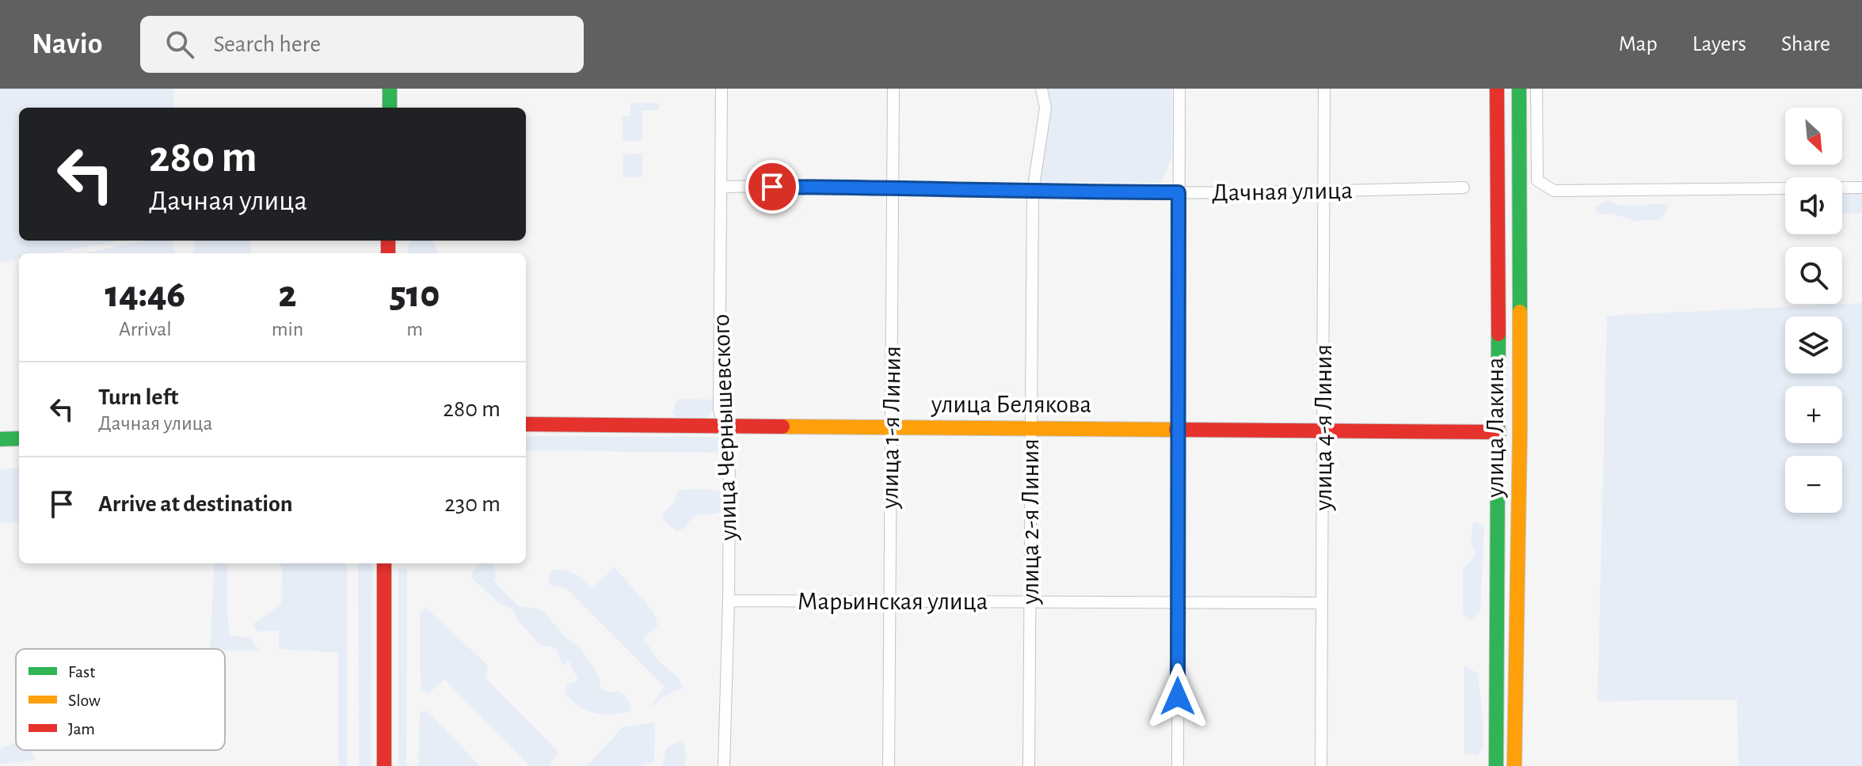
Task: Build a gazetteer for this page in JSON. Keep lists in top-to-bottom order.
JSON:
{
  "streets": {
    "main road": ["улица Белякова", "улица Лакина"],
    "street": [
      "Дачная улица",
      "улица Чернышевского",
      "улица 1-я Линия",
      "улица 4-я Линия",
      "улица 2-я Линия",
      "Марьинская улица"
    ]
  },
  "crossings": [
    ["Дачная улица", "улица Чернышевского"],
    ["Дачная улица", "улица 1-я Линия"],
    ["Дачная улица", "улица 4-я Линия"],
    ["Дачная улица", "улица 2-я Линия"],
    ["улица Белякова", "улица Чернышевского"],
    ["улица Белякова", "улица 1-я Линия"],
    ["улица Белякова", "улица 4-я Линия"],
    ["улица Белякова", "улица Лакина"],
    ["улица Белякова", "улица 2-я Линия"],
    ["улица Чернышевского", "Марьинская улица"],
    ["улица 1-я Линия", "Марьинская улица"],
    ["улица 4-я Линия", "Марьинская улица"],
    ["улица 2-я Линия", "Марьинская улица"]
  ],
  "legend": ["Fast", "Slow", "Jam"],
  "north": "bottom right",
  "page": {
    "header": "Navio",
    "search": "Search here",
    "nav": ["Map", "Layers", "Share"],
    "map_buttons": ["+", "−"],
    "turn": ["280 m", "Дачная улица"],
    "eta": [
      "14:46",
      "Arrival",
      "2",
      "min",
      "510",
      "m"
    ],
    "list": [
      {
        "name": "Turn left",
        "note": "Дачная улица",
        "value": "280 m"
      },
      {
        "name": "Arrive at destination",
        "value": "230 m"
      }
    ]
  }
}
